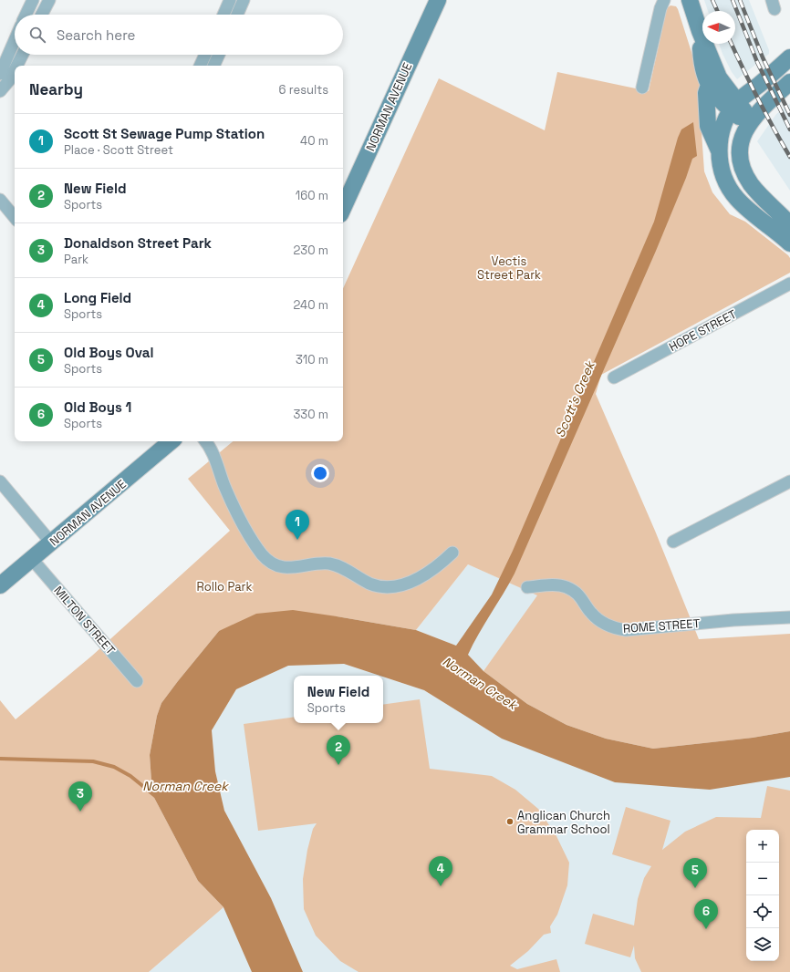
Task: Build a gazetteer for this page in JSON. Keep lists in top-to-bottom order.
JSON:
{
  "streets": {
    "street": [
      "NORMAN AVENUE",
      "HOPE STREET",
      "MILTON STREET",
      "ROME STREET"
    ]
  },
  "crossings": [
    ["NORMAN AVENUE", "MILTON STREET"]
  ],
  "water": ["Scott's Creek", "Norman Creek"],
  "parks": ["Vectis Street Park", "Rollo Park"],
  "places": ["Anglican Church Grammar School"],
  "north": "left",
  "page": {
    "search": "Search here",
    "heading": ["Nearby", "6 results"],
    "list": [
      {
        "mark": "1",
        "name": "Scott St Sewage Pump Station",
        "note": "Place · Scott Street",
        "value": "40 m"
      },
      {
        "mark": "2",
        "name": "New Field",
        "note": "Sports",
        "value": "160 m"
      },
      {
        "mark": "3",
        "name": "Donaldson Street Park",
        "note": "Park",
        "value": "230 m"
      },
      {
        "mark": "4",
        "name": "Long Field",
        "note": "Sports",
        "value": "240 m"
      },
      {
        "mark": "5",
        "name": "Old Boys Oval",
        "note": "Sports",
        "value": "310 m"
      },
      {
        "mark": "6",
        "name": "Old Boys 1",
        "note": "Sports",
        "value": "330 m"
      }
    ],
    "pins": [
      "1",
      "2",
      "3",
      "4",
      "5",
      "6"
    ],
    "popup": ["New Field", "Sports"],
    "map_buttons": ["+", "−"]
  }
}
